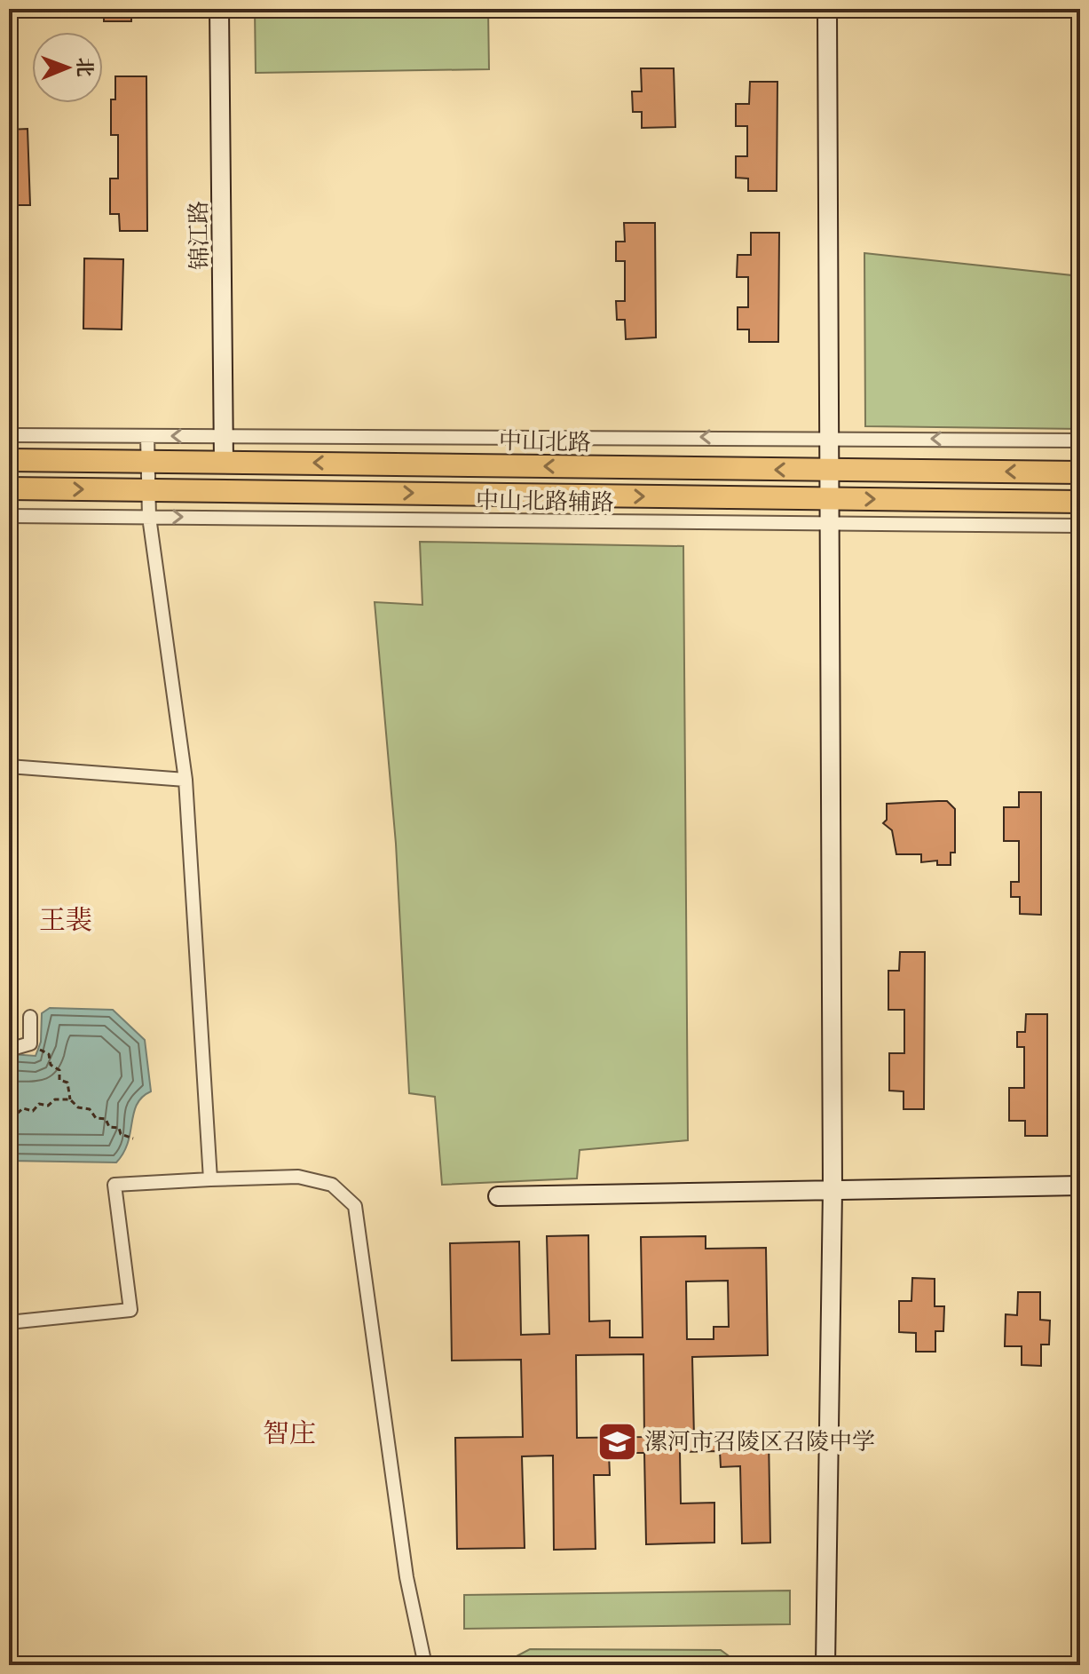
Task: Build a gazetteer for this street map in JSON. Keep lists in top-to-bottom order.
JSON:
{
  "streets": {
    "main road": ["中山北路"],
    "street": ["锦江路", "中山北路辅路"]
  },
  "crossings": [
    ["锦江路", "中山北路"]
  ],
  "districts": ["王裴", "智庄"],
  "places": {
    "school or university": ["漯河市召陵区召陵中学"]
  },
  "north": "right"
}
